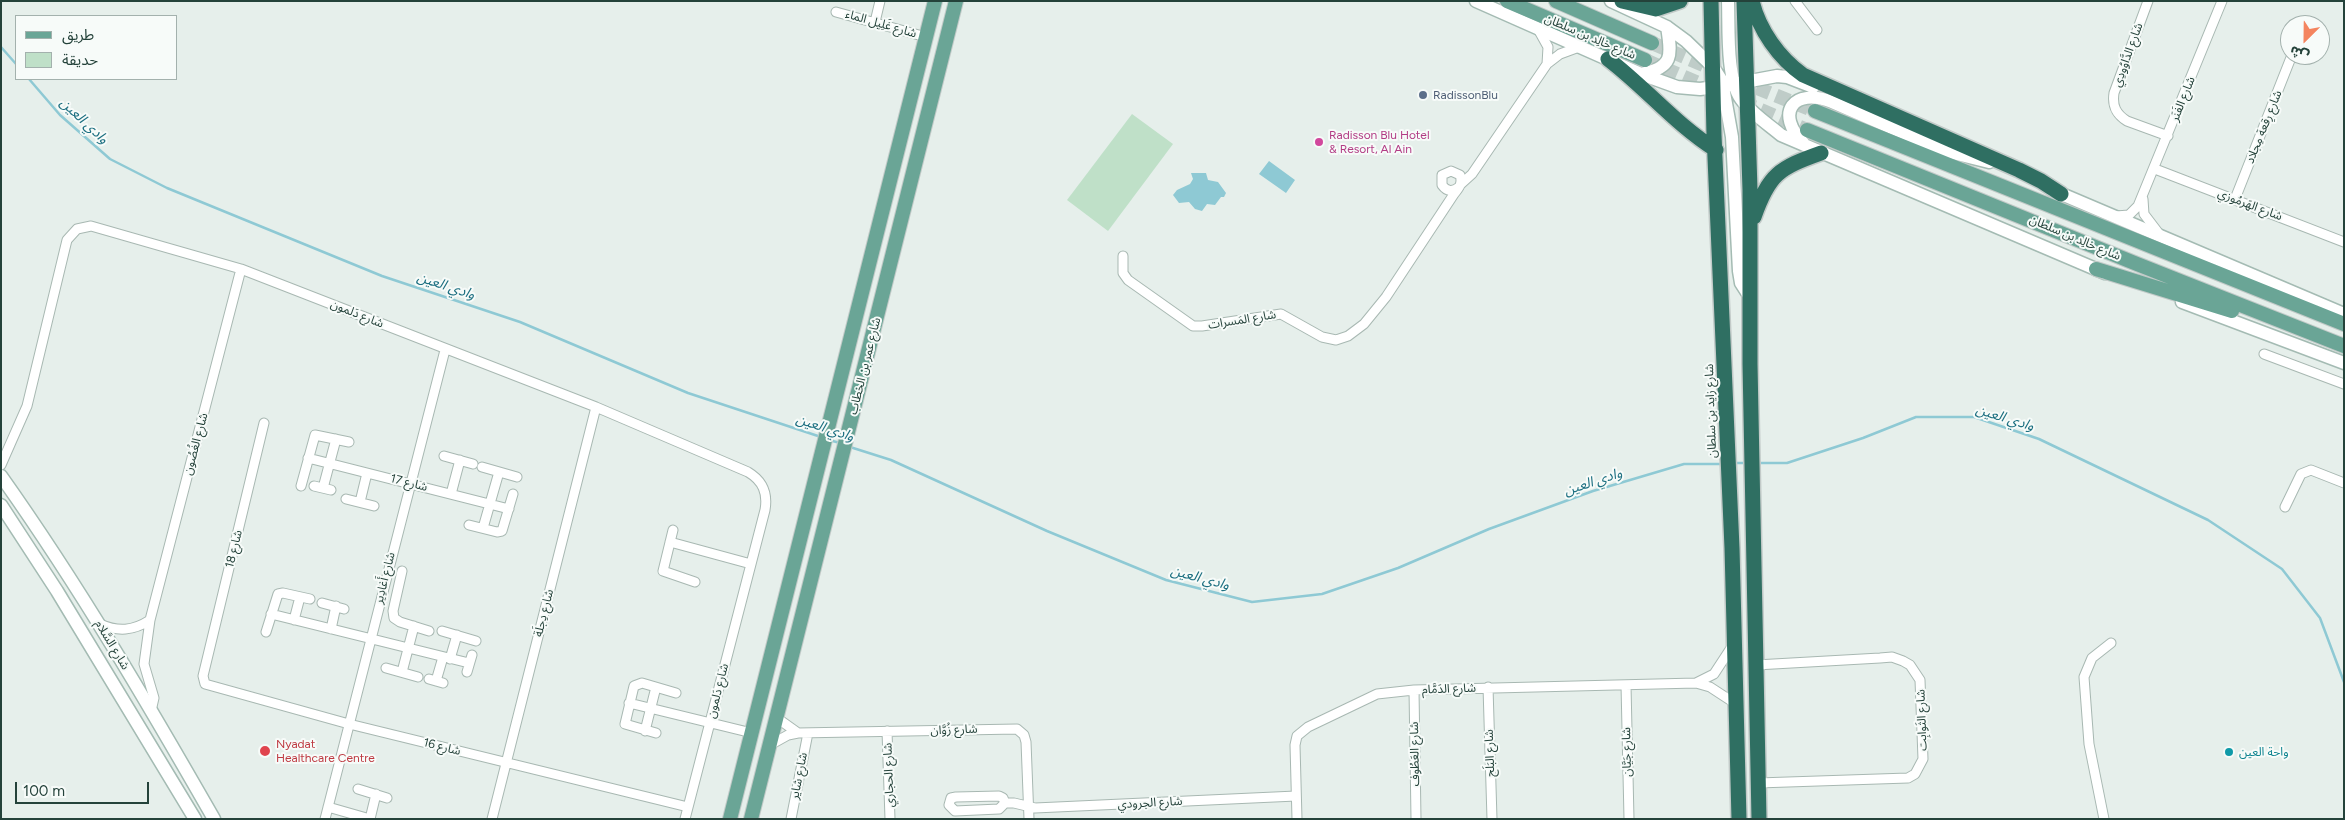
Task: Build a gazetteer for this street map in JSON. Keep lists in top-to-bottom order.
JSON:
{
  "streets": {
    "highway": ["شارع زايد بن سلطان"],
    "main road": ["شارع خالِد بن سلطان", "شارع عمر بن الخطاب", "شارع السَّلام"],
    "street": [
      "شارع غَلِيل الماء",
      "شارع الدَّاوُودِي",
      "شارع الفَنَر",
      "شارع رِقعة مِجلاد",
      "شارع الهَرمُوزي",
      "شارع دَلمون",
      "شارع المَسرات",
      "شارع الغُصُون",
      "شارع 17",
      "شارع 18",
      "شارع أَغادِير",
      "شارع دِجلَة",
      "شارع الدَمَّام",
      "شارع الثَوابِت",
      "شارع زُوَّان",
      "شارع 16",
      "شارع جَيَّان",
      "شارع البَلَح",
      "شارع العَطُوف",
      "شارع الحجاري",
      "شارع شاير",
      "شارع الجرودي"
    ]
  },
  "crossings": [
    ["شارع غَلِيل الماء", "شارع عمر بن الخطاب"],
    ["شارع الدَّاوُودِي", "شارع الفَنَر"],
    ["شارع الفَنَر", "شارع الهَرمُوزي"],
    ["شارع رِقعة مِجلاد", "شارع الهَرمُوزي"],
    ["شارع دَلمون", "شارع الغُصُون"],
    ["شارع دَلمون", "شارع أَغادِير"],
    ["شارع دَلمون", "شارع دِجلَة"],
    ["شارع دَلمون", "شارع 16"],
    ["شارع عمر بن الخطاب", "شارع زُوَّان"],
    ["شارع زايد بن سلطان", "شارع الدَمَّام"],
    ["شارع زايد بن سلطان", "شارع الثَوابِت"],
    ["شارع الغُصُون", "شارع السَّلام"],
    ["شارع 17", "شارع أَغادِير"],
    ["شارع 18", "شارع 16"],
    ["شارع أَغادِير", "شارع 16"],
    ["شارع دِجلَة", "شارع 16"],
    ["شارع الدَمَّام", "شارع جَيَّان"],
    ["شارع الدَمَّام", "شارع البَلَح"],
    ["شارع الدَمَّام", "شارع العَطُوف"],
    ["شارع الدَمَّام", "شارع الجرودي"],
    ["شارع زُوَّان", "شارع الحجاري"],
    ["شارع زُوَّان", "شارع شاير"],
    ["شارع زُوَّان", "شارع الجرودي"]
  ],
  "water": ["وادي العين"],
  "places": [
    "RadissonBlu",
    "Radisson Blu Hotel & Resort, Al Ain",
    "Nyadat Healthcare Centre",
    "واحة العين"
  ],
  "legend": ["طريق", "حديقة"],
  "scale_bar": "100 m",
  "north": "bottom left"
}
